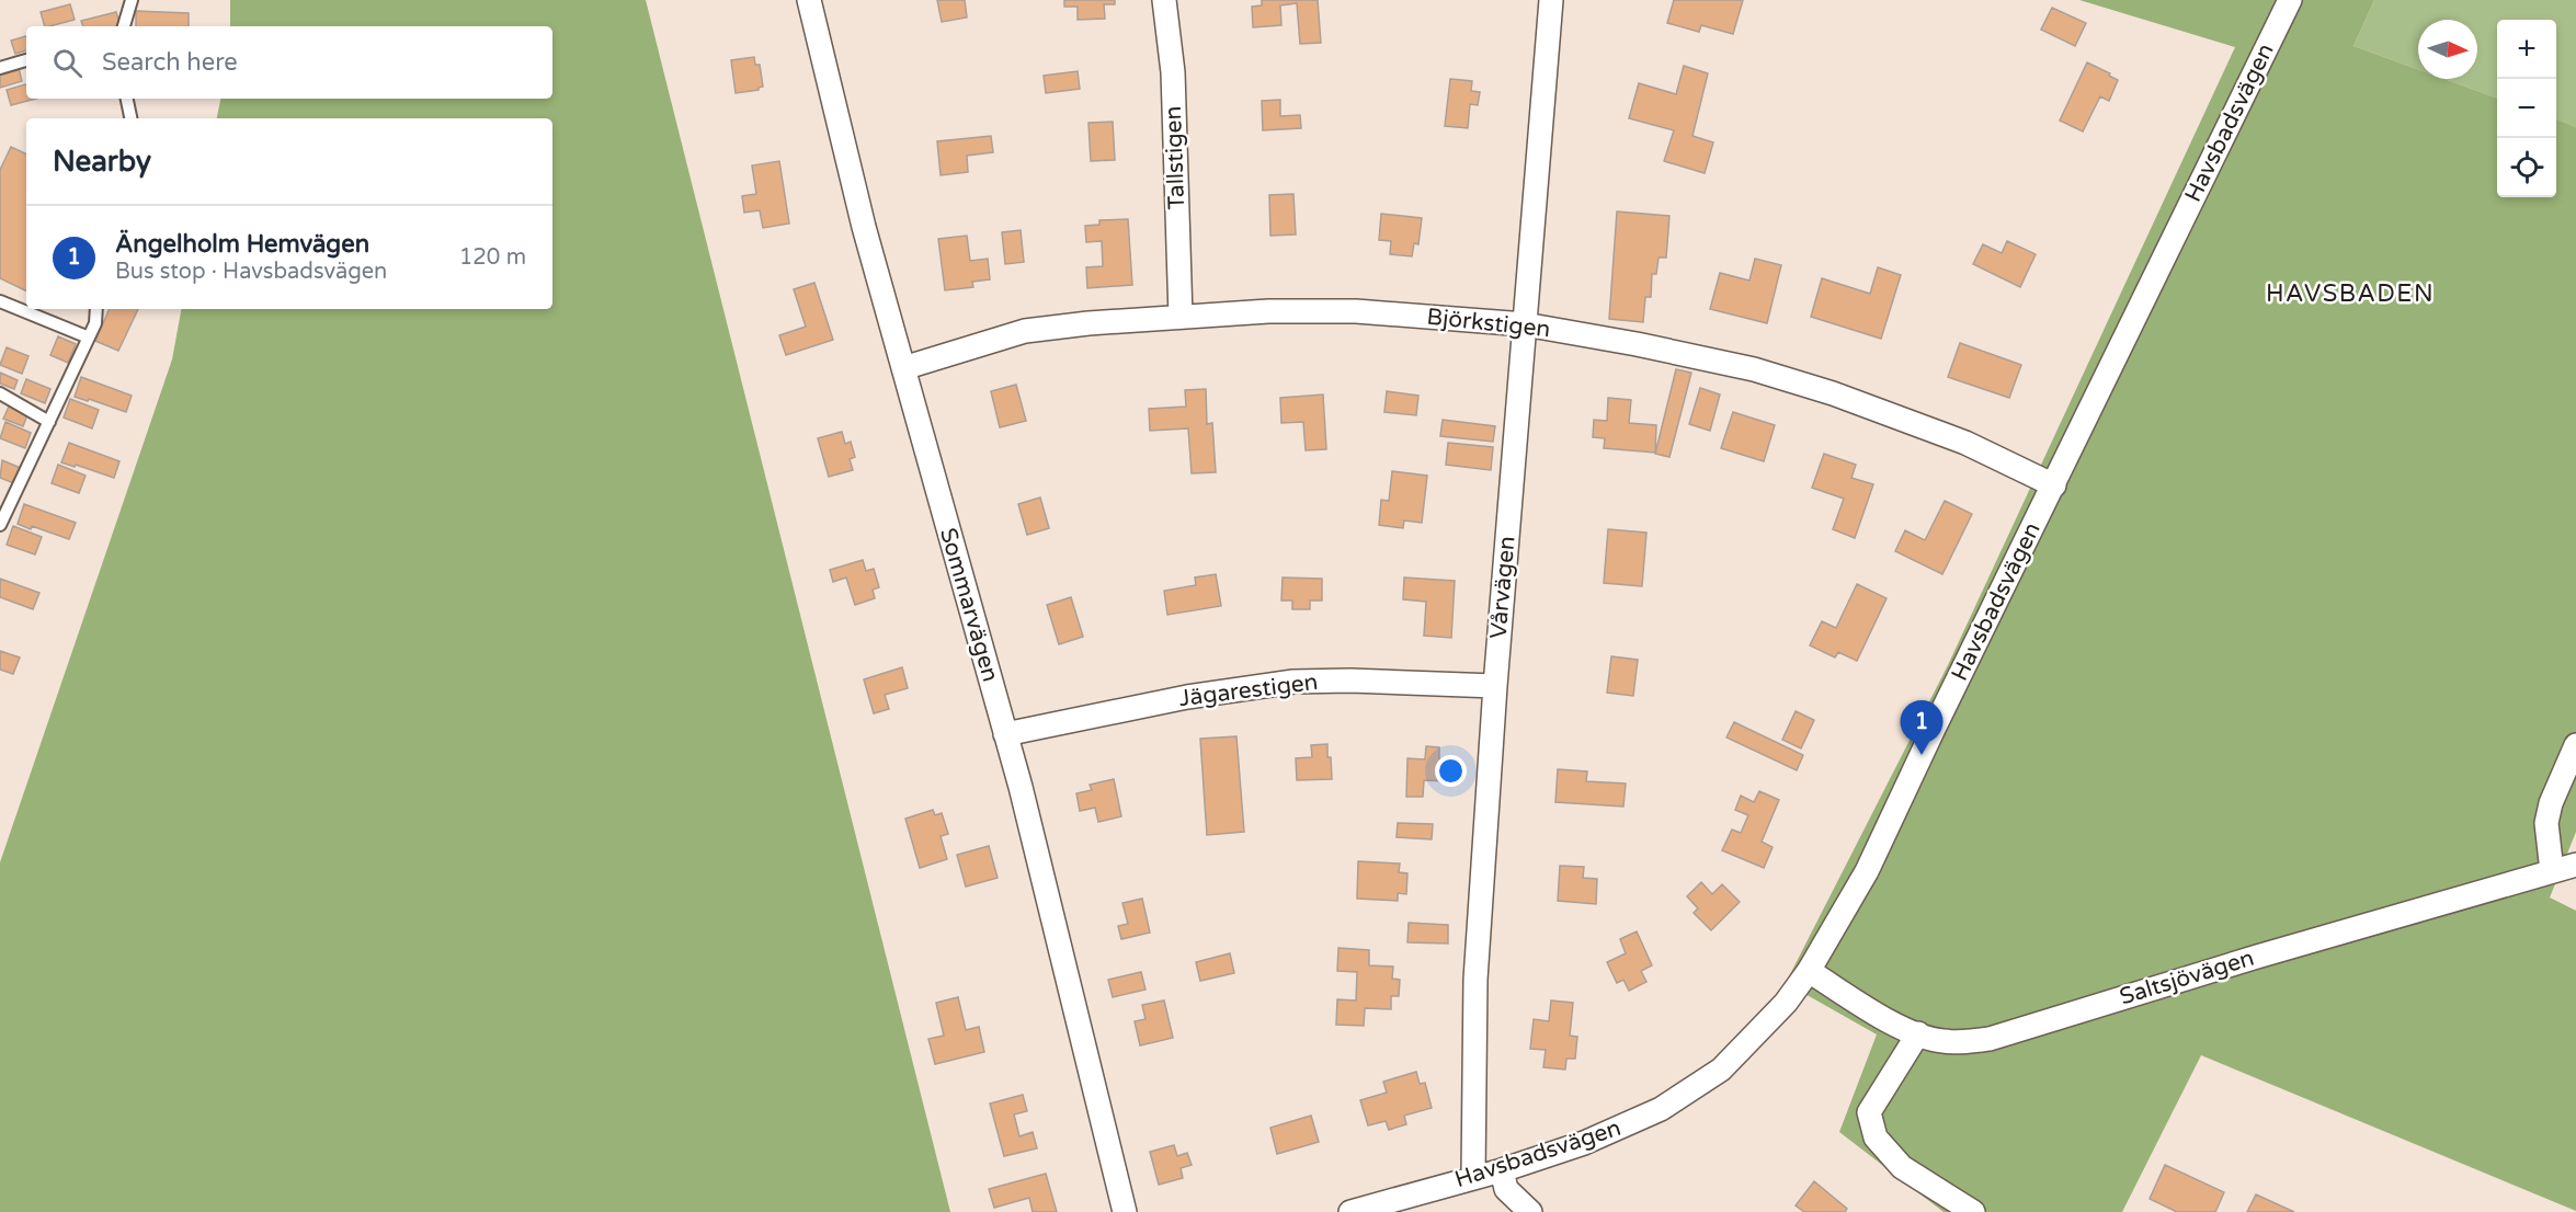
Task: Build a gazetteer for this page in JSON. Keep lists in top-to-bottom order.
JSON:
{
  "streets": {
    "street": [
      "Havsbadsvägen",
      "Tallstigen",
      "Björkstigen",
      "Vårvägen",
      "Sommarvägen",
      "Jägarestigen",
      "Saltsjövägen"
    ]
  },
  "crossings": [
    ["Havsbadsvägen", "Björkstigen"],
    ["Havsbadsvägen", "Vårvägen"],
    ["Havsbadsvägen", "Saltsjövägen"],
    ["Tallstigen", "Björkstigen"],
    ["Björkstigen", "Vårvägen"],
    ["Björkstigen", "Sommarvägen"],
    ["Vårvägen", "Jägarestigen"],
    ["Sommarvägen", "Jägarestigen"]
  ],
  "districts": ["HAVSBADEN"],
  "north": "right",
  "page": {
    "map_buttons": ["+", "−"],
    "search": "Search here",
    "heading": "Nearby",
    "list": [
      {
        "mark": "1",
        "name": "Ängelholm Hemvägen",
        "note": "Bus stop · Havsbadsvägen",
        "value": "120 m"
      }
    ],
    "pins": "1"
  }
}
